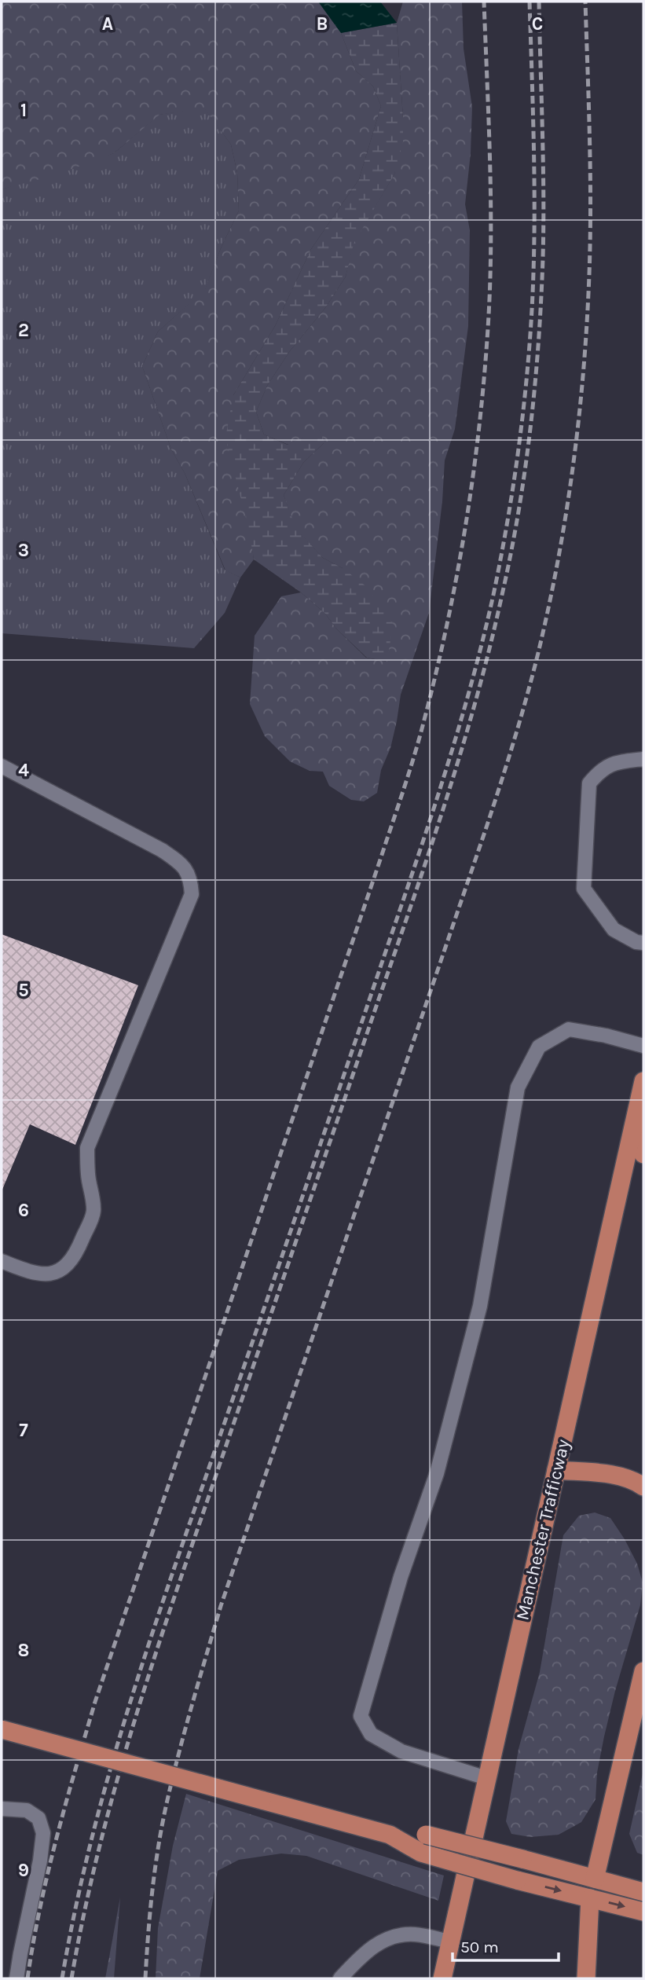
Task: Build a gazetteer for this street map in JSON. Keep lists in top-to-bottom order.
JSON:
{
  "streets": {
    "main road": ["Manchester Trafficway"]
  },
  "scale_bar": "50 m",
  "grid": {
    "columns": ["A", "B", "C"],
    "rows": [
      "1",
      "2",
      "3",
      "4",
      "5",
      "6",
      "7",
      "8",
      "9"
    ]
  }
}
